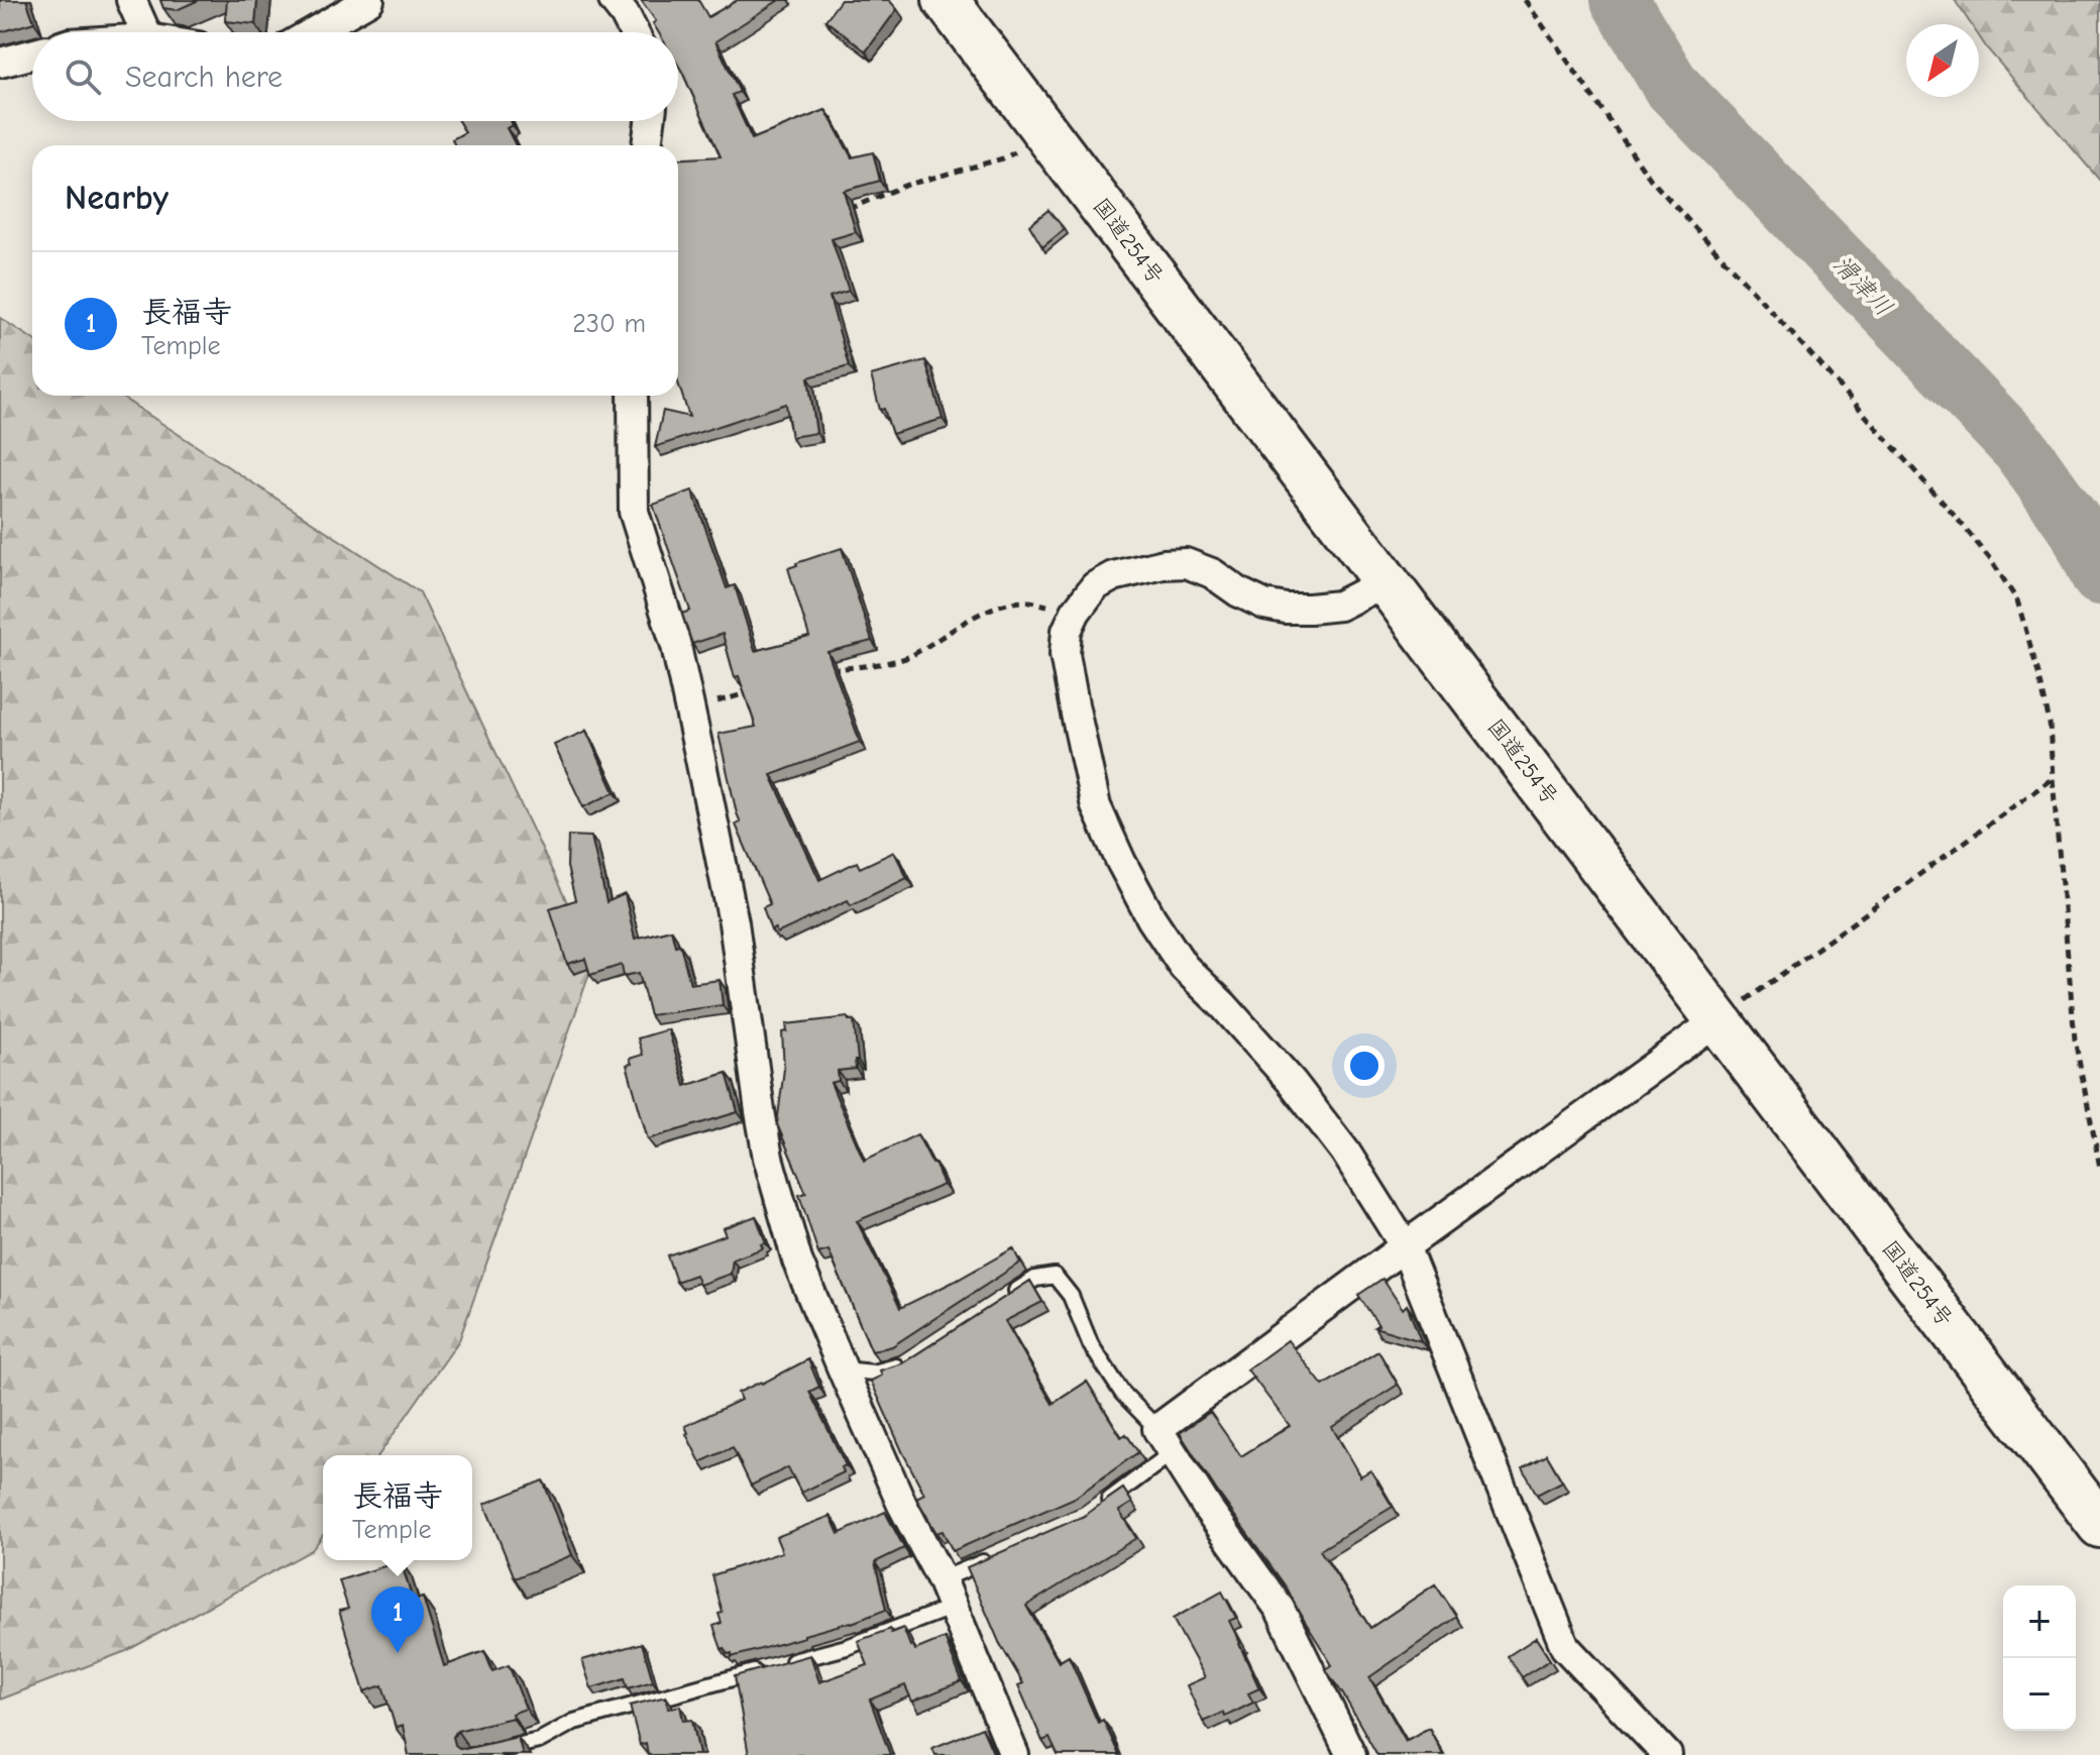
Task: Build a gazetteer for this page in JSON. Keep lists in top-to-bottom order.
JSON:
{
  "streets": {
    "highway": ["国道254号"]
  },
  "water": ["滑津川"],
  "north": "bottom left",
  "page": {
    "search": "Search here",
    "heading": "Nearby",
    "list": [
      {
        "mark": "1",
        "name": "長福寺",
        "note": "Temple",
        "value": "230 m"
      }
    ],
    "popup": ["長福寺", "Temple"],
    "map_buttons": ["+", "−"],
    "pins": "1"
  }
}
